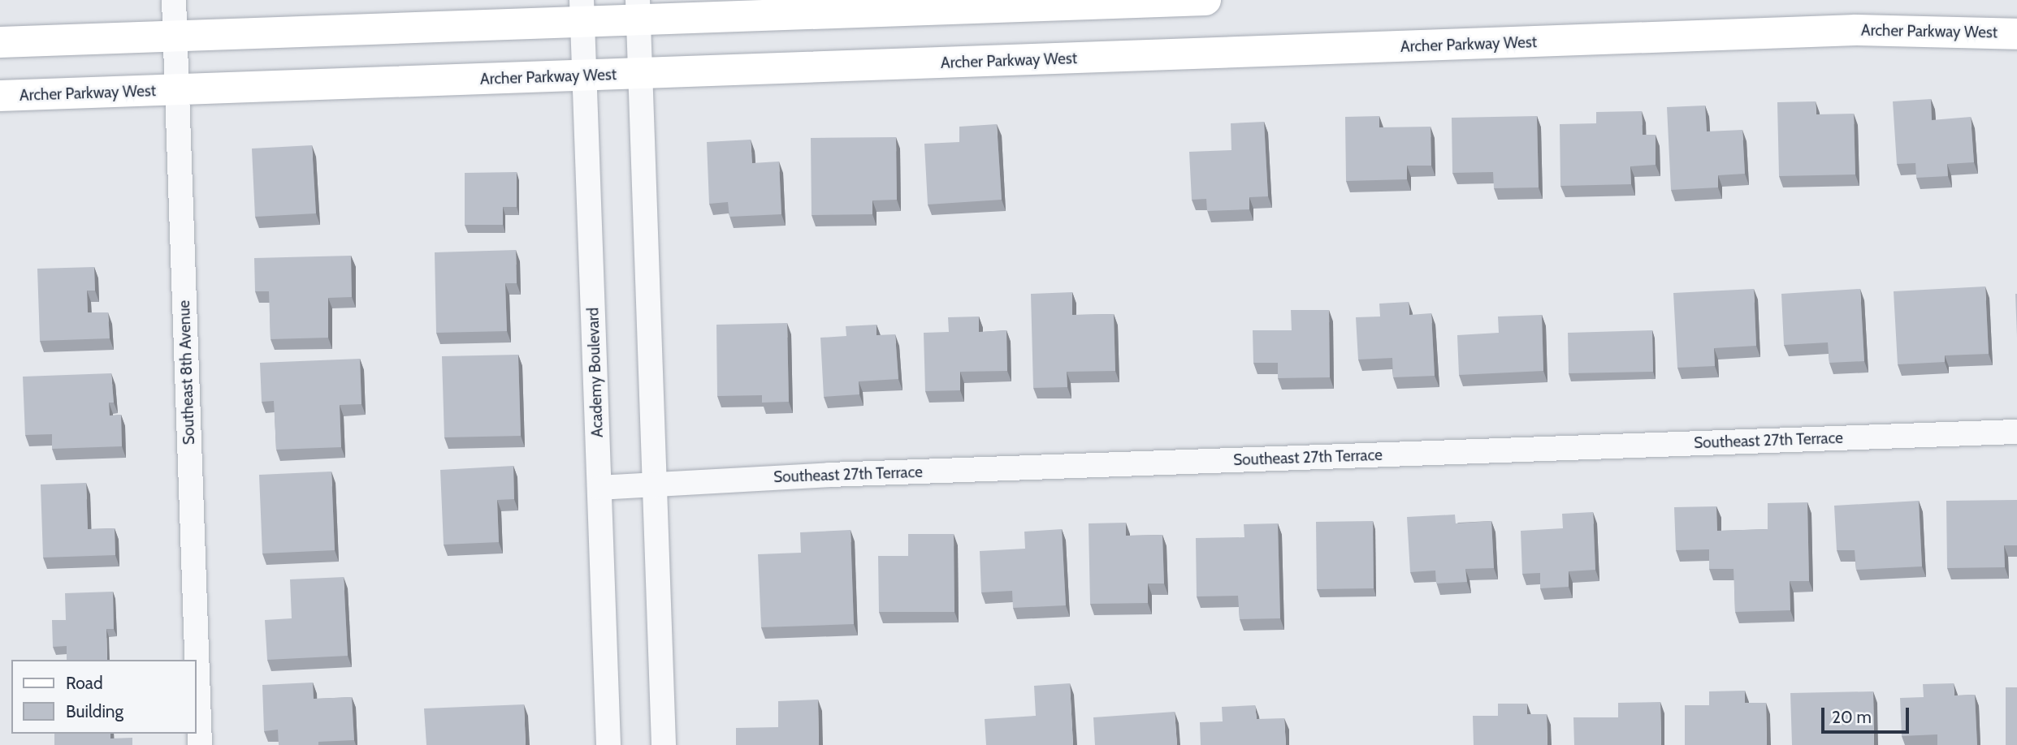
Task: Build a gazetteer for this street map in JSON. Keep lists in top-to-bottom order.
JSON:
{
  "streets": {
    "street": [
      "Archer Parkway West",
      "Southeast 8th Avenue",
      "Academy Boulevard",
      "Southeast 27th Terrace"
    ]
  },
  "crossings": [
    ["Archer Parkway West", "Southeast 8th Avenue"],
    ["Archer Parkway West", "Academy Boulevard"],
    ["Academy Boulevard", "Southeast 27th Terrace"]
  ],
  "legend": ["Road", "Building"],
  "scale_bar": "20 m"
}
